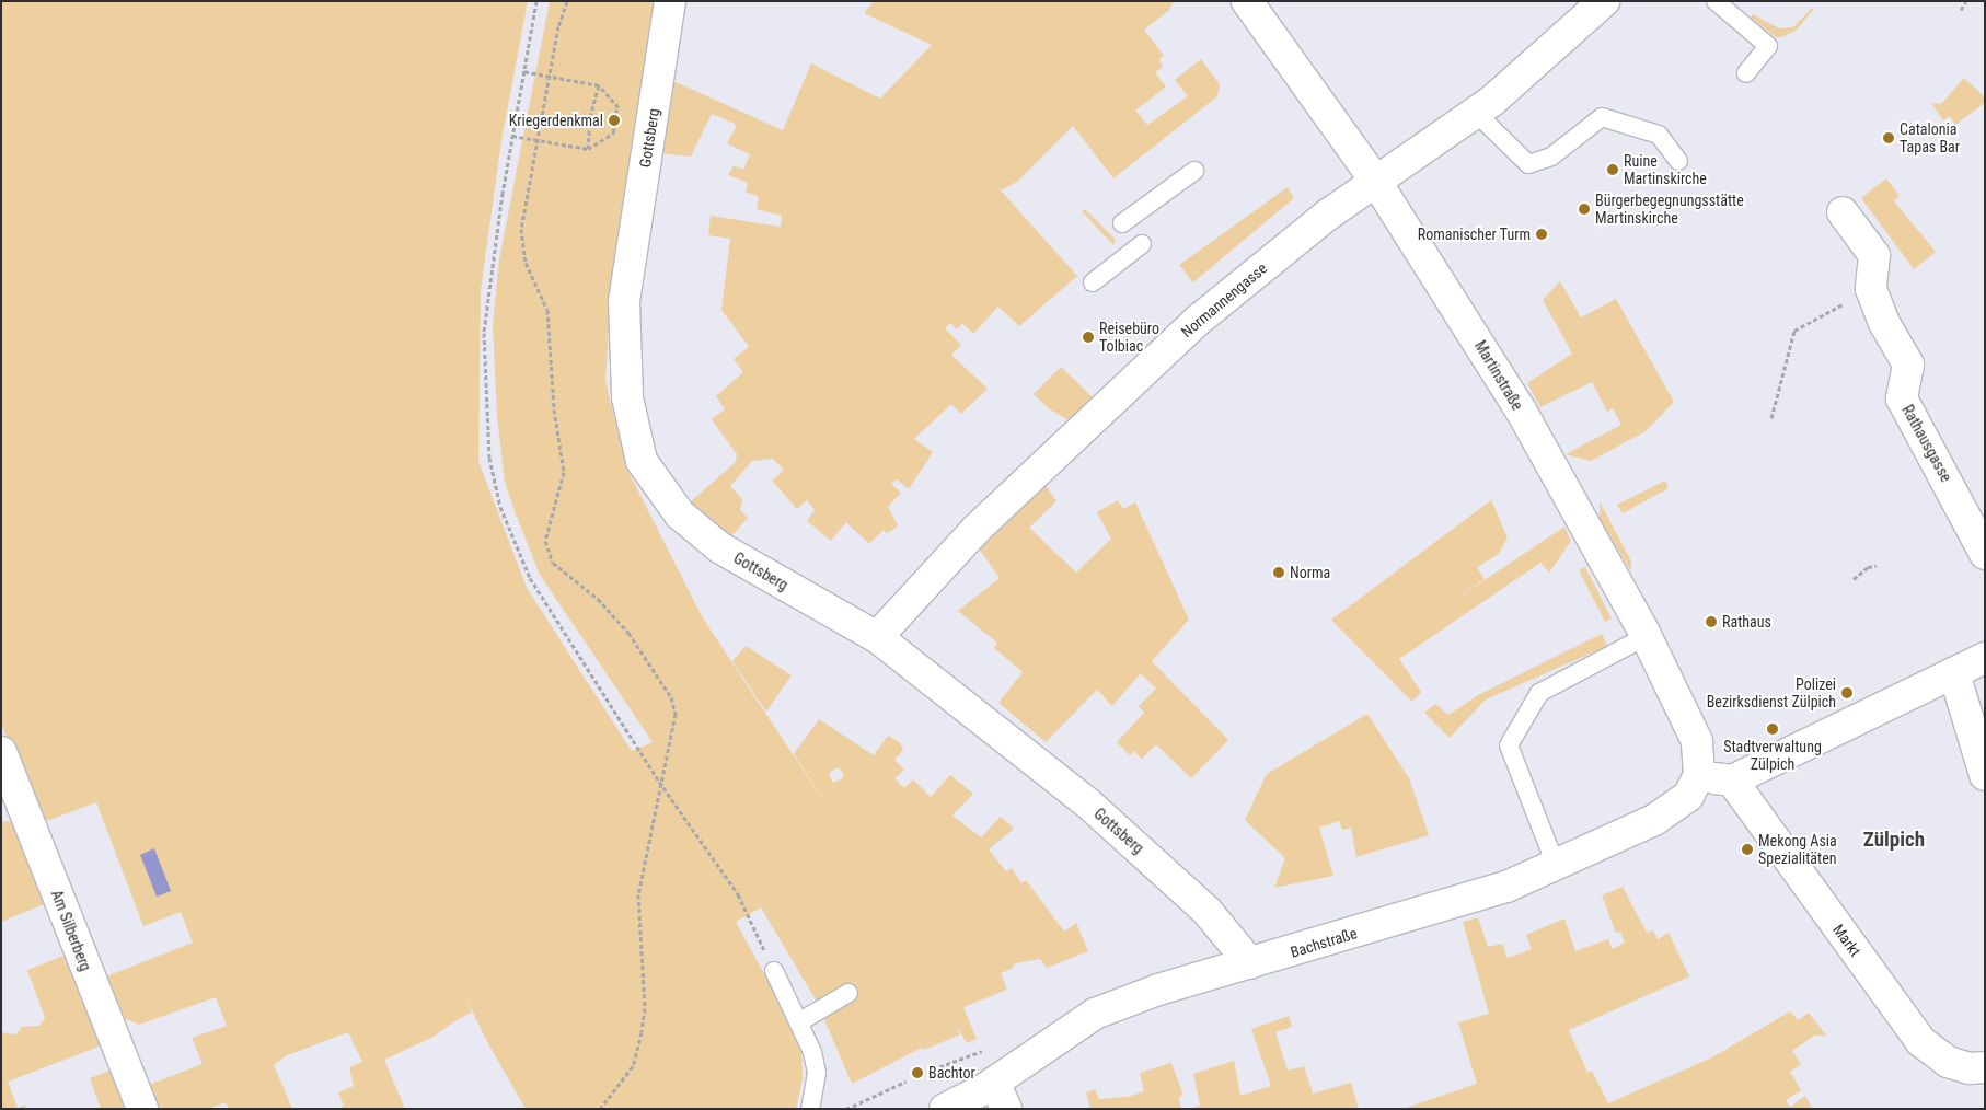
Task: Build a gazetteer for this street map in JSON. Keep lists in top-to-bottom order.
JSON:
{
  "streets": {
    "street": [
      "Gottsberg",
      "Normannengasse",
      "Martinstraße",
      "Rathausgasse",
      "Am Silberberg",
      "Markt",
      "Bachstraße"
    ]
  },
  "crossings": [
    ["Gottsberg", "Normannengasse"],
    ["Gottsberg", "Bachstraße"],
    ["Normannengasse", "Martinstraße"],
    ["Martinstraße", "Bachstraße"]
  ],
  "districts": ["Zülpich"],
  "places": [
    "Kriegerdenkmal",
    "Catalonia Tapas Bar",
    "Ruine Martinskirche",
    "Bürgerbegegnungsstätte Martinskirche",
    "Romanischer Turm",
    "Reisebüro Tolbiac",
    "Norma",
    "Rathaus",
    "Polizei Bezirksdienst Zülpich",
    "Stadtverwaltung Zülpich",
    "Mekong Asia Spezialitäten",
    "Bachtor"
  ]
}
